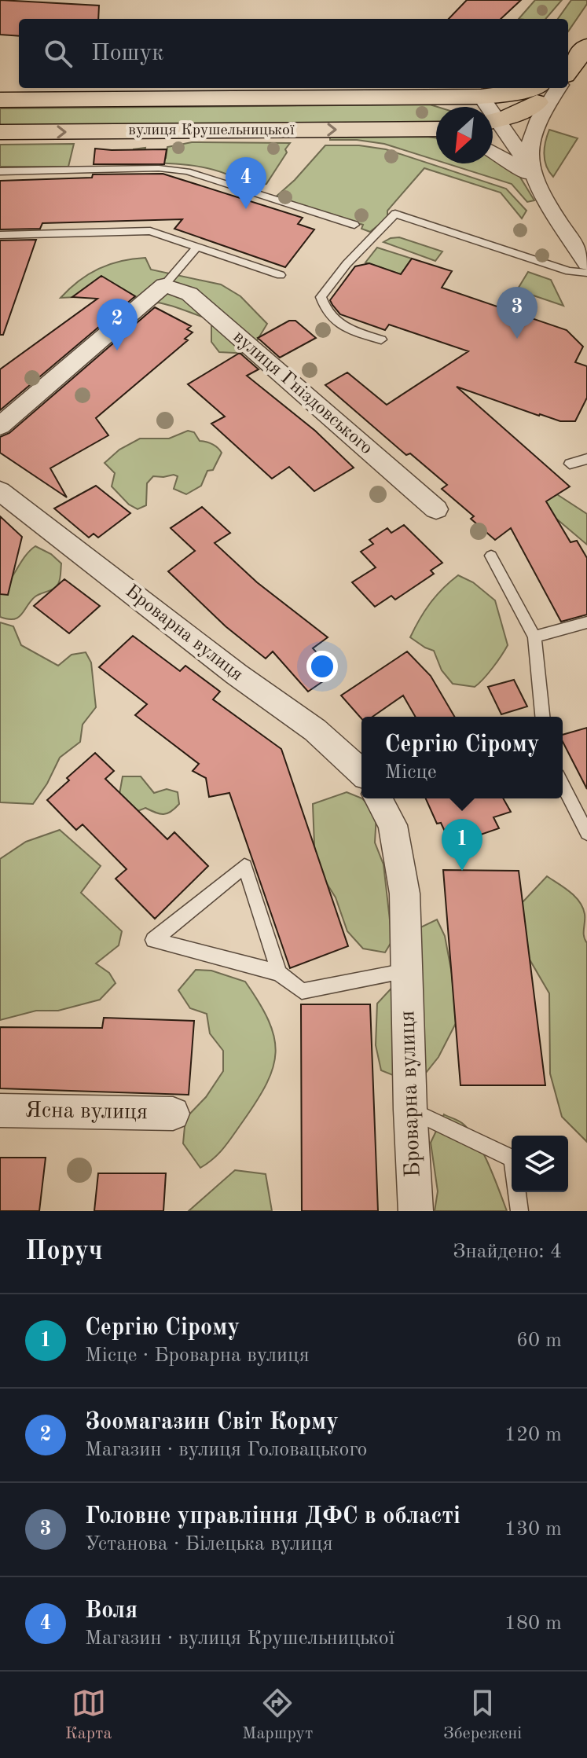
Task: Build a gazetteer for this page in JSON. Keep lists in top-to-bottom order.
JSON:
{
  "streets": {
    "main road": ["вулиця Крушельницької"],
    "street": ["вулиця Гніздовського", "Броварна вулиця", "Ясна вулиця"]
  },
  "north": "bottom left",
  "page": {
    "search": "Пошук",
    "pins": [
      "4",
      "3",
      "2",
      "1"
    ],
    "popup": ["Сергію Сірому", "Місце"],
    "heading": ["Поруч", "Знайдено: 4"],
    "list": [
      {
        "mark": "1",
        "name": "Сергію Сірому",
        "note": "Місце · Броварна вулиця",
        "value": "60 m"
      },
      {
        "mark": "2",
        "name": "Зоомагазин Світ Корму",
        "note": "Магазин · вулиця Головацького",
        "value": "120 m"
      },
      {
        "mark": "3",
        "name": "Головне управління ДФС в області",
        "note": "Установа · Білецька вулиця",
        "value": "130 m"
      },
      {
        "mark": "4",
        "name": "Воля",
        "note": "Магазин · вулиця Крушельницької",
        "value": "180 m"
      }
    ],
    "nav": ["Карта", "Маршрут", "Збережені"]
  }
}
